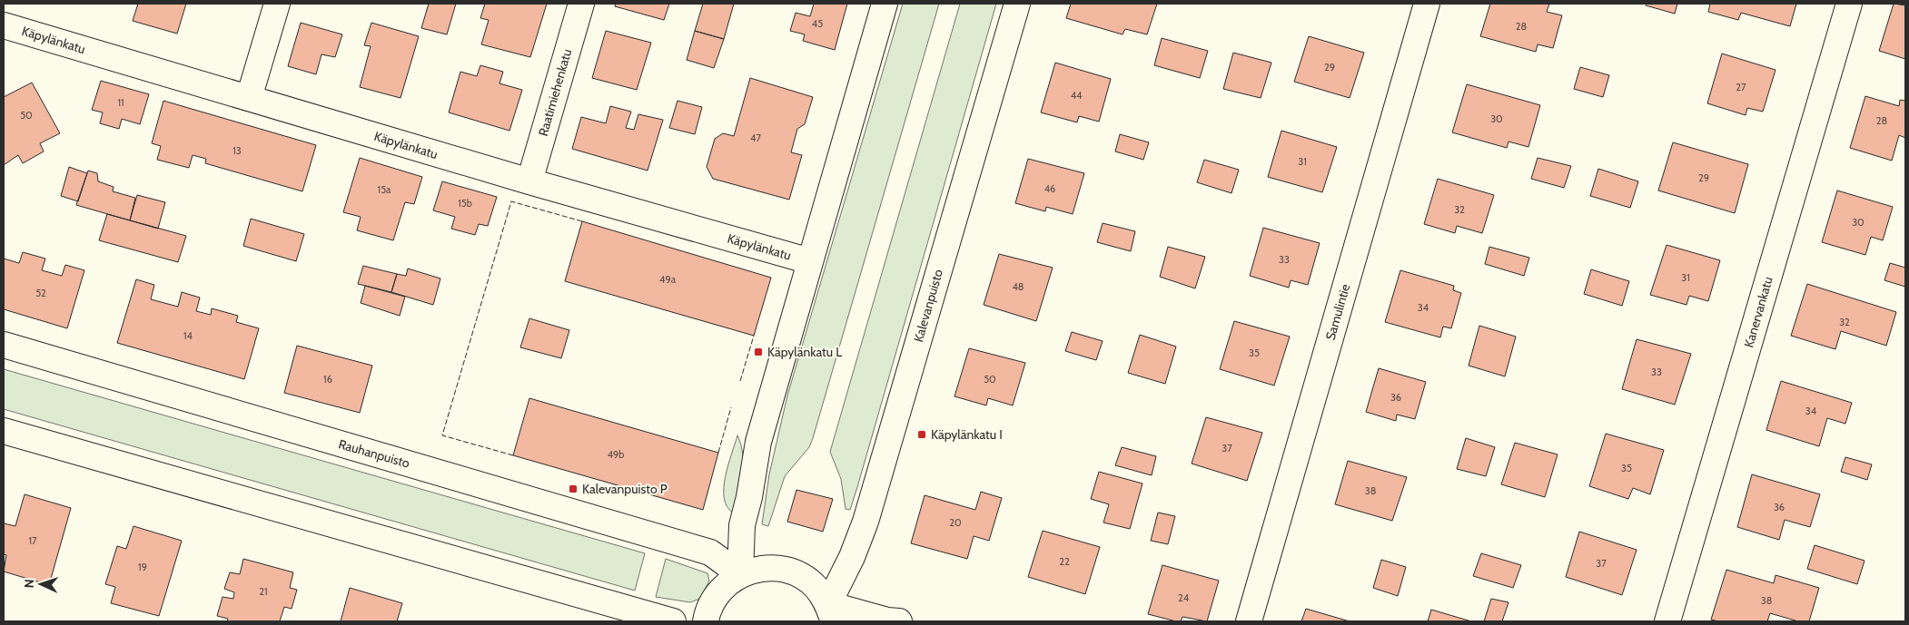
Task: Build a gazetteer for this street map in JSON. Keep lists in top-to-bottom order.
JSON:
{
  "streets": {
    "street": [
      "Käpylänkatu",
      "Raatimiehenkatu",
      "Kalevanpuisto",
      "Samulintie",
      "Kanervankatu",
      "Rauhanpuisto"
    ]
  },
  "crossings": [
    ["Käpylänkatu", "Raatimiehenkatu"]
  ],
  "places": {
    "transit": ["Käpylänkatu L", "Käpylänkatu I", "Kalevanpuisto P"]
  },
  "house_numbers": [
    "45",
    "28",
    "29",
    "27",
    "44",
    "11",
    "50",
    "30",
    "28",
    "47",
    "13",
    "31",
    "29",
    "46",
    "15a",
    "15b",
    "32",
    "30",
    "33",
    "31",
    "49a",
    "48",
    "52",
    "34",
    "32",
    "14",
    "35",
    "33",
    "16",
    "50",
    "36",
    "34",
    "37",
    "49b",
    "35",
    "38",
    "36",
    "20",
    "17",
    "22",
    "37",
    "19",
    "21",
    "24",
    "38"
  ],
  "north": "left"
}
